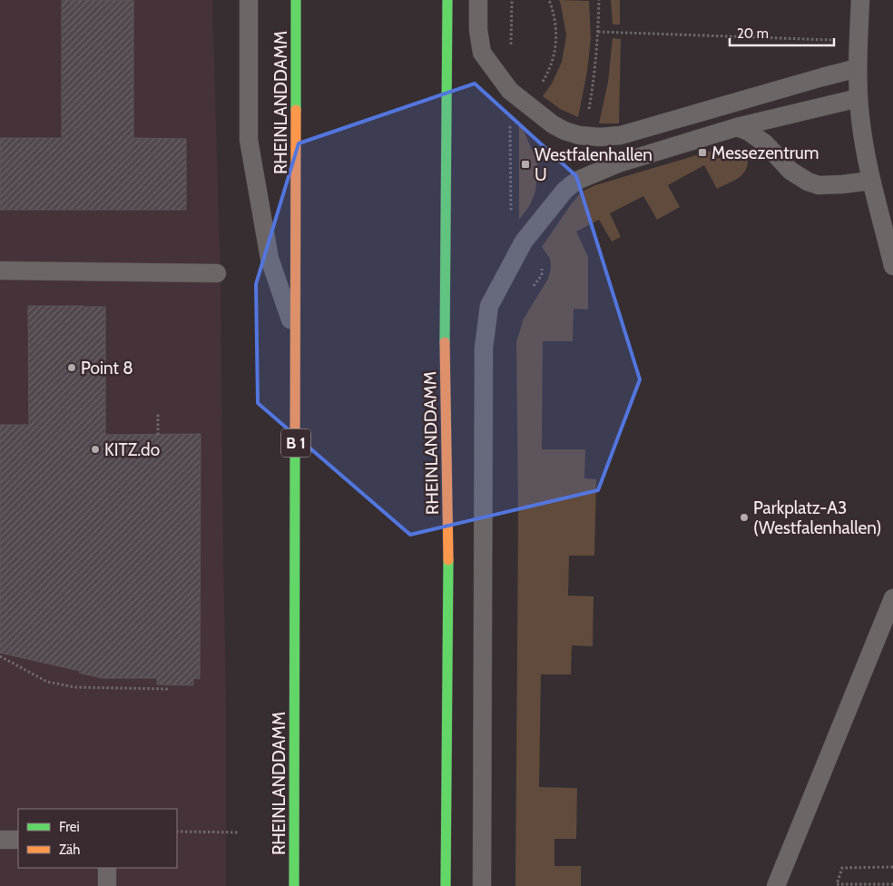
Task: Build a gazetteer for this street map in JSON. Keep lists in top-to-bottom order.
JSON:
{
  "streets": {
    "main road": ["RHEINLANDDAMM", "B 1"]
  },
  "places": {
    "transit": ["Messezentrum", "Westfalenhallen U"],
    "other": ["Point 8", "KITZ.do", "Parkplatz-A3 (Westfalenhallen)"]
  },
  "legend": ["Frei", "Zäh"],
  "scale_bar": "20 m"
}
